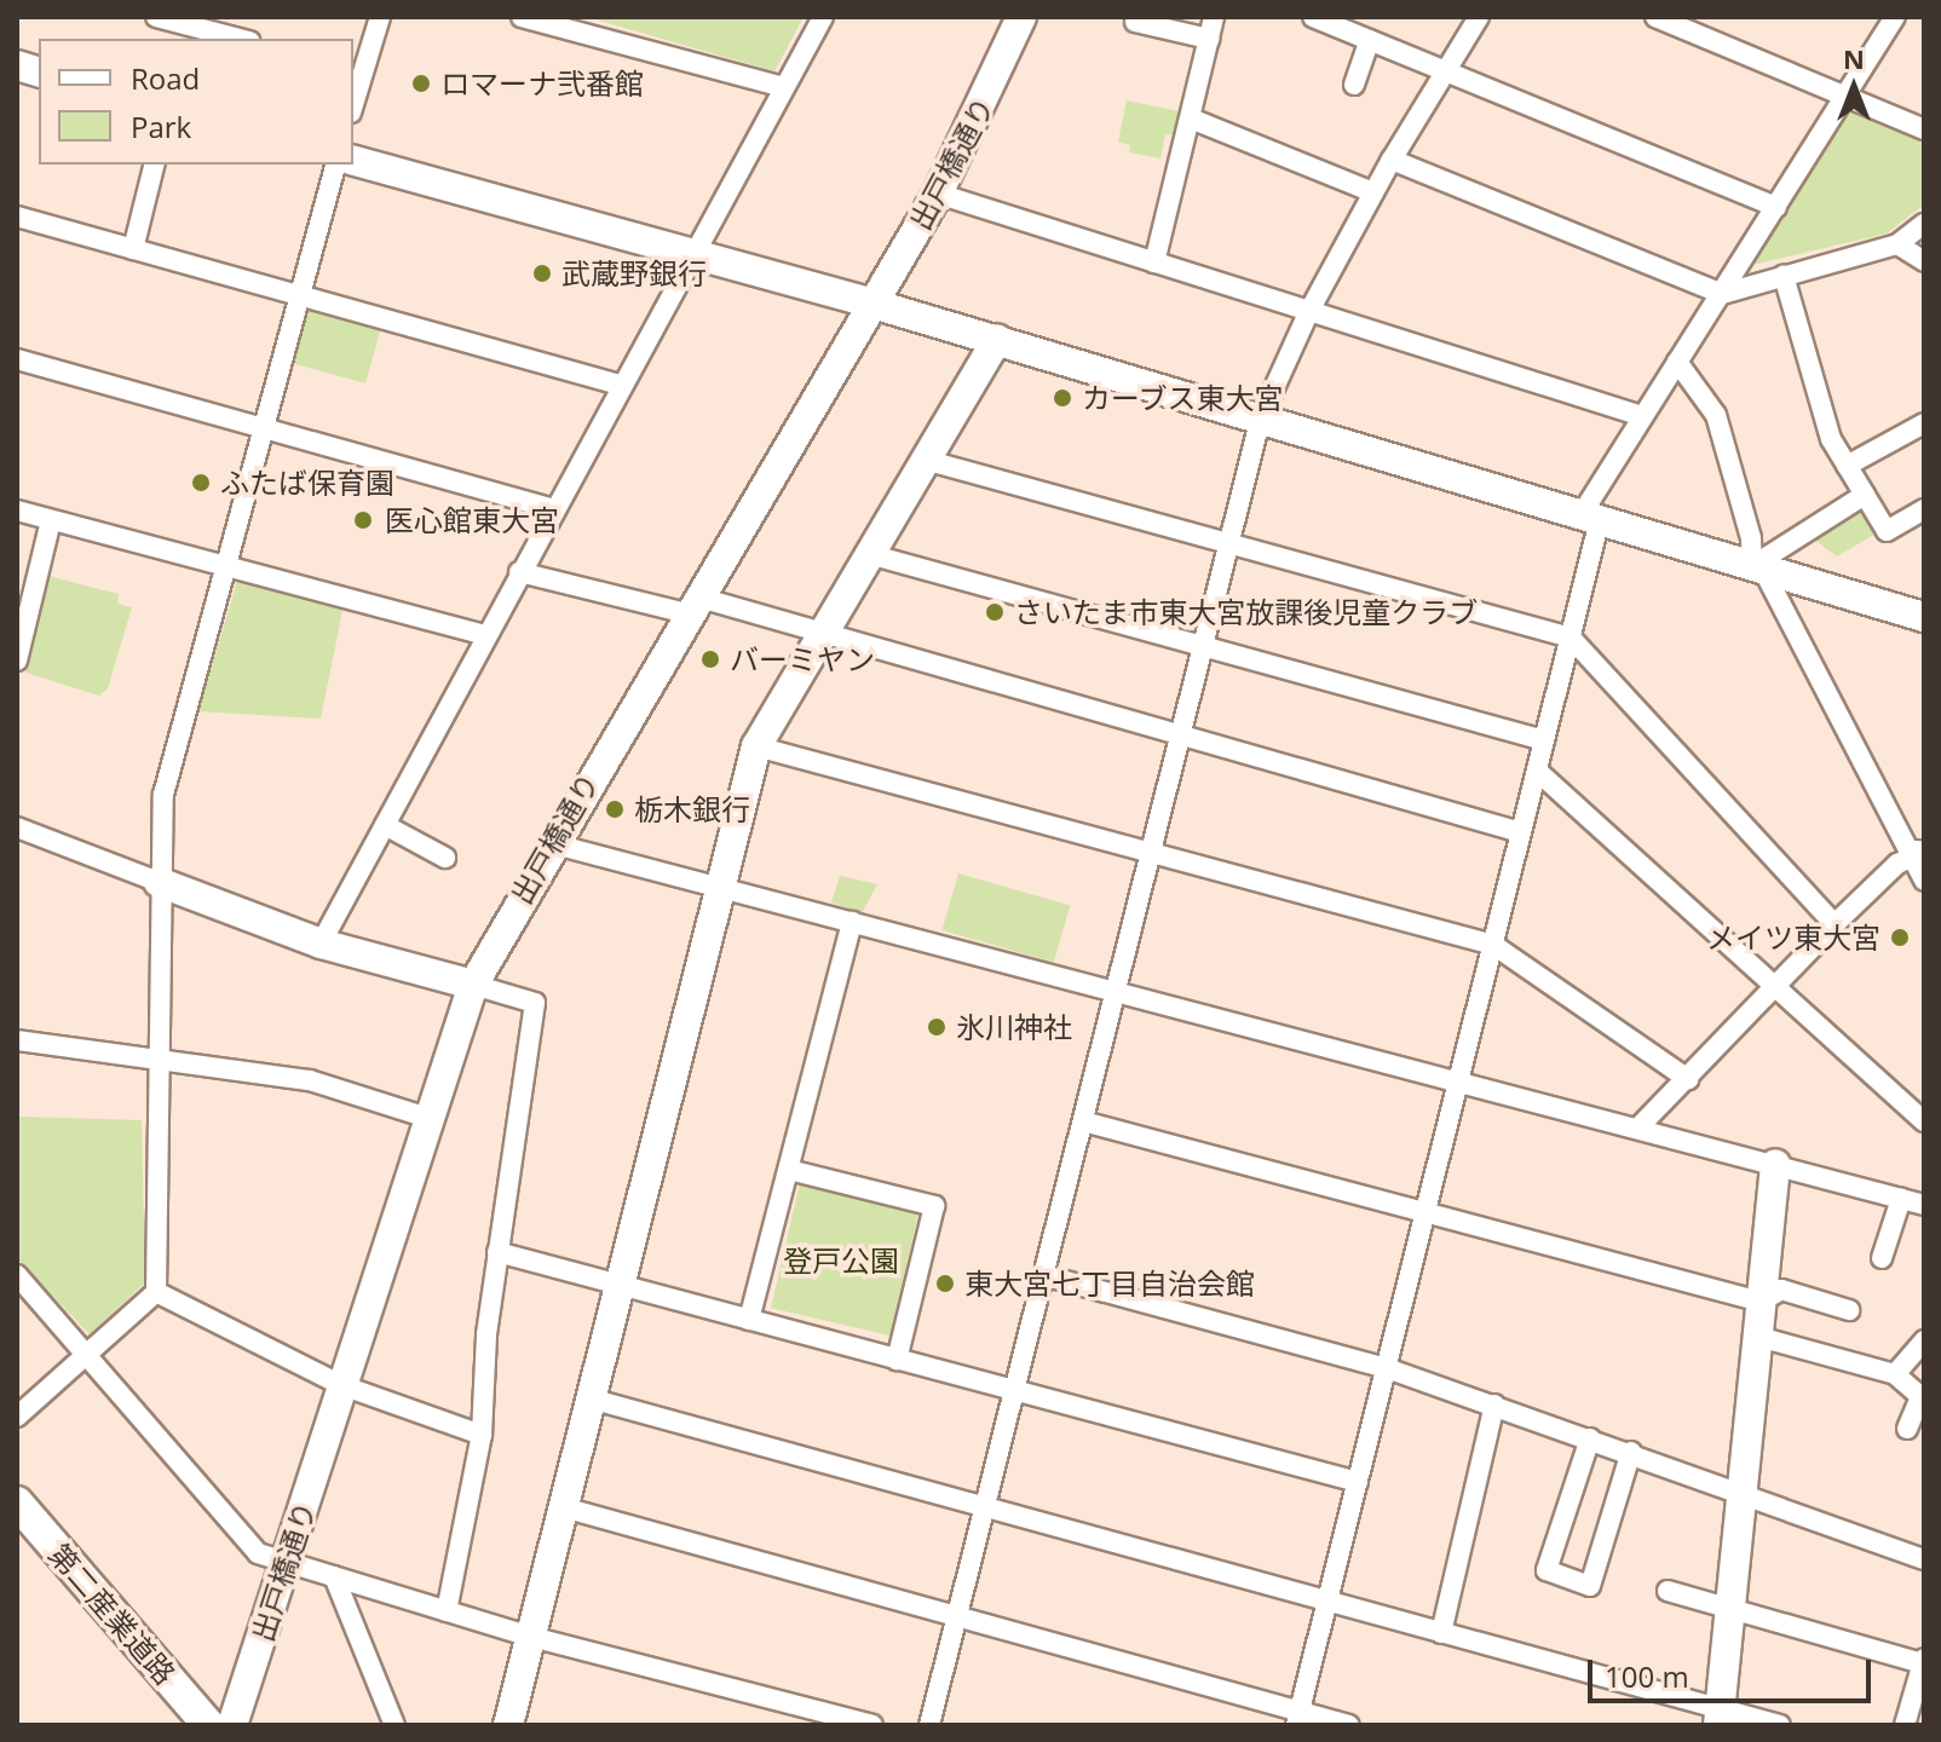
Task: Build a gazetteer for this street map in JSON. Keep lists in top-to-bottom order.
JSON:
{
  "streets": {
    "main road": ["第二産業道路"],
    "street": ["出戸橋通り"]
  },
  "parks": ["登戸公園"],
  "places": [
    "ロマーナ弐番館",
    "武蔵野銀行",
    "カーブス東大宮",
    "ふたば保育園",
    "医心館東大宮",
    "さいたま市東大宮放課後児童クラブ",
    "バーミヤン",
    "栃木銀行",
    "メイツ東大宮",
    "氷川神社",
    "東大宮七丁目自治会館"
  ],
  "legend": ["Road", "Park"],
  "scale_bar": "100 m",
  "north": "top"
}
